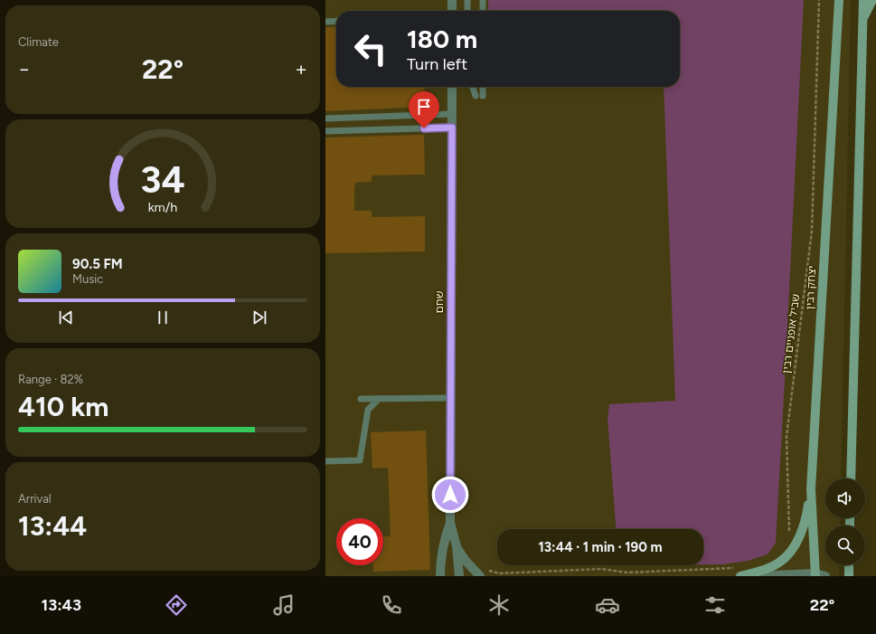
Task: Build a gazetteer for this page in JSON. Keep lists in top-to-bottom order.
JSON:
{
  "streets": {
    "main road": ["יצחק רבין"],
    "street": ["שחם"],
    "path": ["שביל אופניים רבין"]
  },
  "page": {
    "tile": [
      "Climate",
      ["Range · 82%", "410 km"],
      ["Arrival", "13:44"]
    ],
    "turn": ["180 m", "Turn left"],
    "heat": ["−", "22°", "+"],
    "song": ["90.5 FM", "Music"],
    "limit": "40",
    "trip": "13:44 · 1 min · 190 m",
    "tabs": ["13:43", "22°"],
    "gauge": ["34", "km/h"]
  }
}
